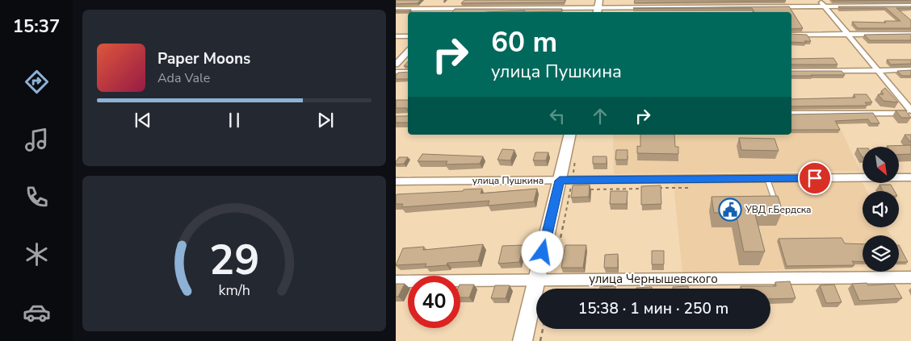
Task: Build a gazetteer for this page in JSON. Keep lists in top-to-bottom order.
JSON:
{
  "streets": {
    "street": ["улица Пушкина", "улица Чернышевского"]
  },
  "places": {
    "public building": ["УВД г.Бердска"]
  },
  "north": "bottom right",
  "page": {
    "tabs": "15:37",
    "turn": ["60 m", "улица Пушкина"],
    "song": ["Paper Moons", "Ada Vale"],
    "limit": "40",
    "trip": "15:38 · 1 мин · 250 m",
    "gauge": ["29", "km/h"]
  }
}
